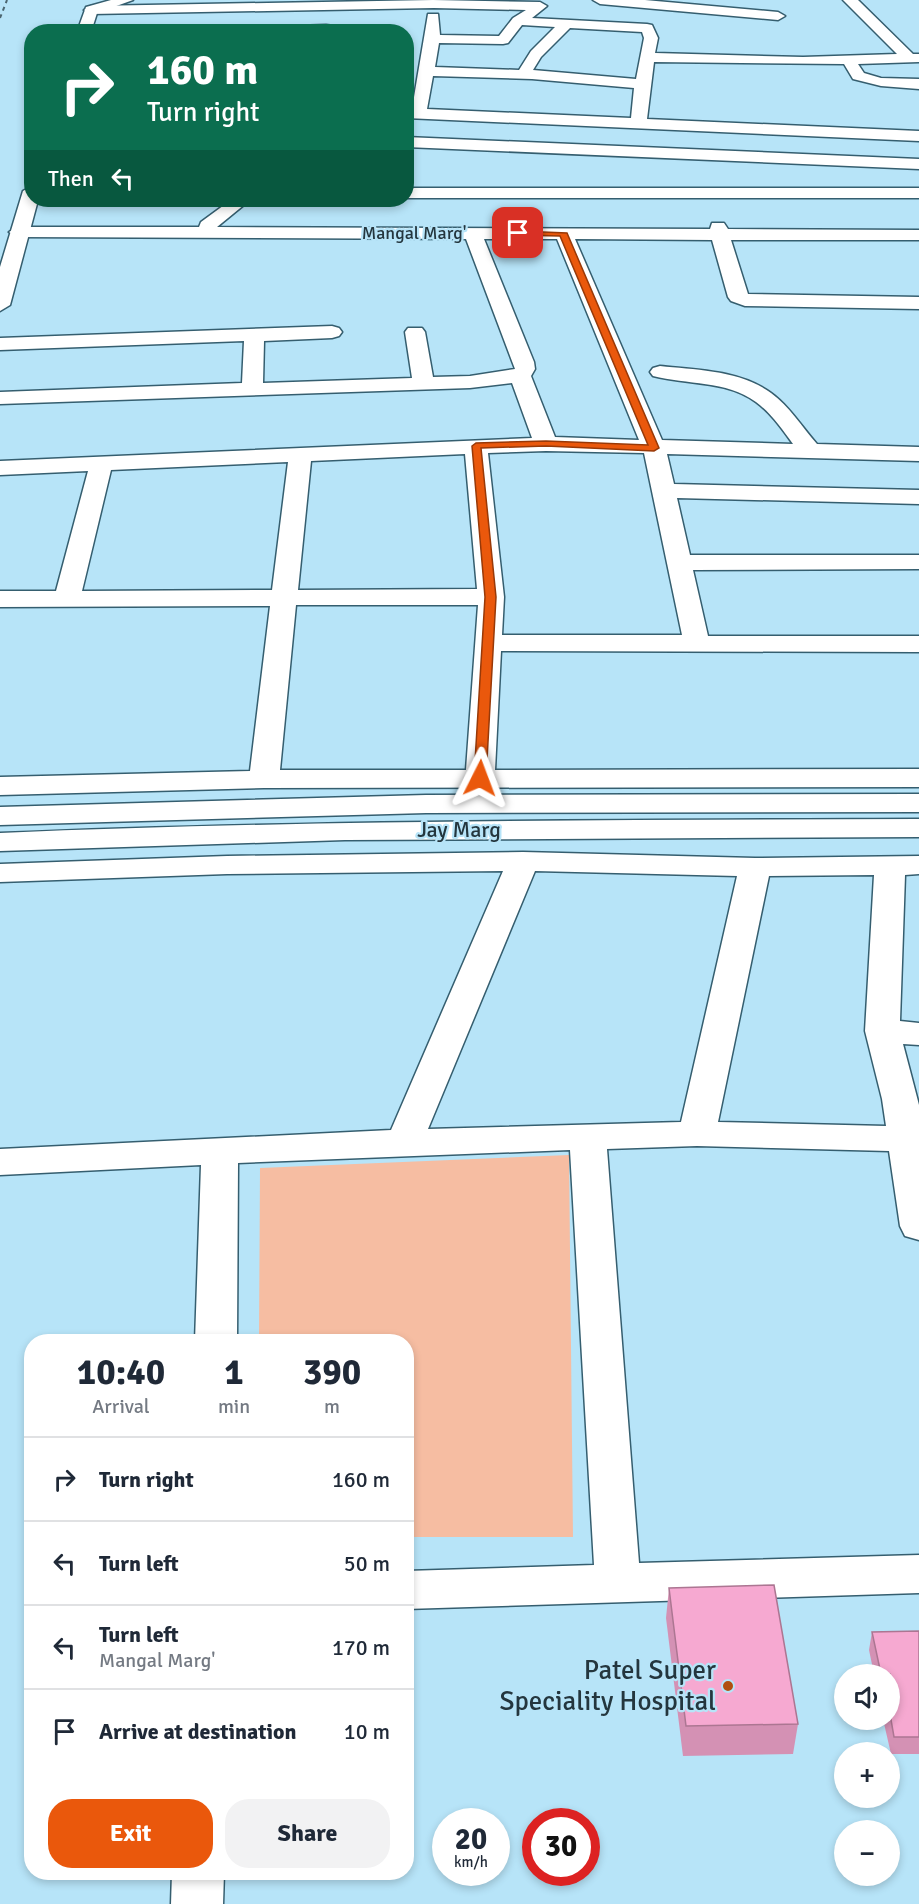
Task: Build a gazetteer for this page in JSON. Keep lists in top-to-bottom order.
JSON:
{
  "streets": {
    "street": ["Mangal Marg'", "Jay Marg"]
  },
  "places": ["Patel Super Speciality Hospital"],
  "page": {
    "turn": ["160 m", "Turn right"],
    "then": "Then",
    "eta": [
      "10:40",
      "Arrival",
      "1",
      "min",
      "390",
      "m"
    ],
    "list": [
      {
        "name": "Turn right",
        "value": "160 m"
      },
      {
        "name": "Turn left",
        "value": "50 m"
      },
      {
        "name": "Turn left",
        "note": "Mangal Marg'",
        "value": "170 m"
      },
      {
        "name": "Arrive at destination",
        "value": "10 m"
      }
    ],
    "map_buttons": ["+", "−"],
    "buttons": ["Exit", "Share"],
    "speed": "20 km/h",
    "limit": "30"
  }
}
